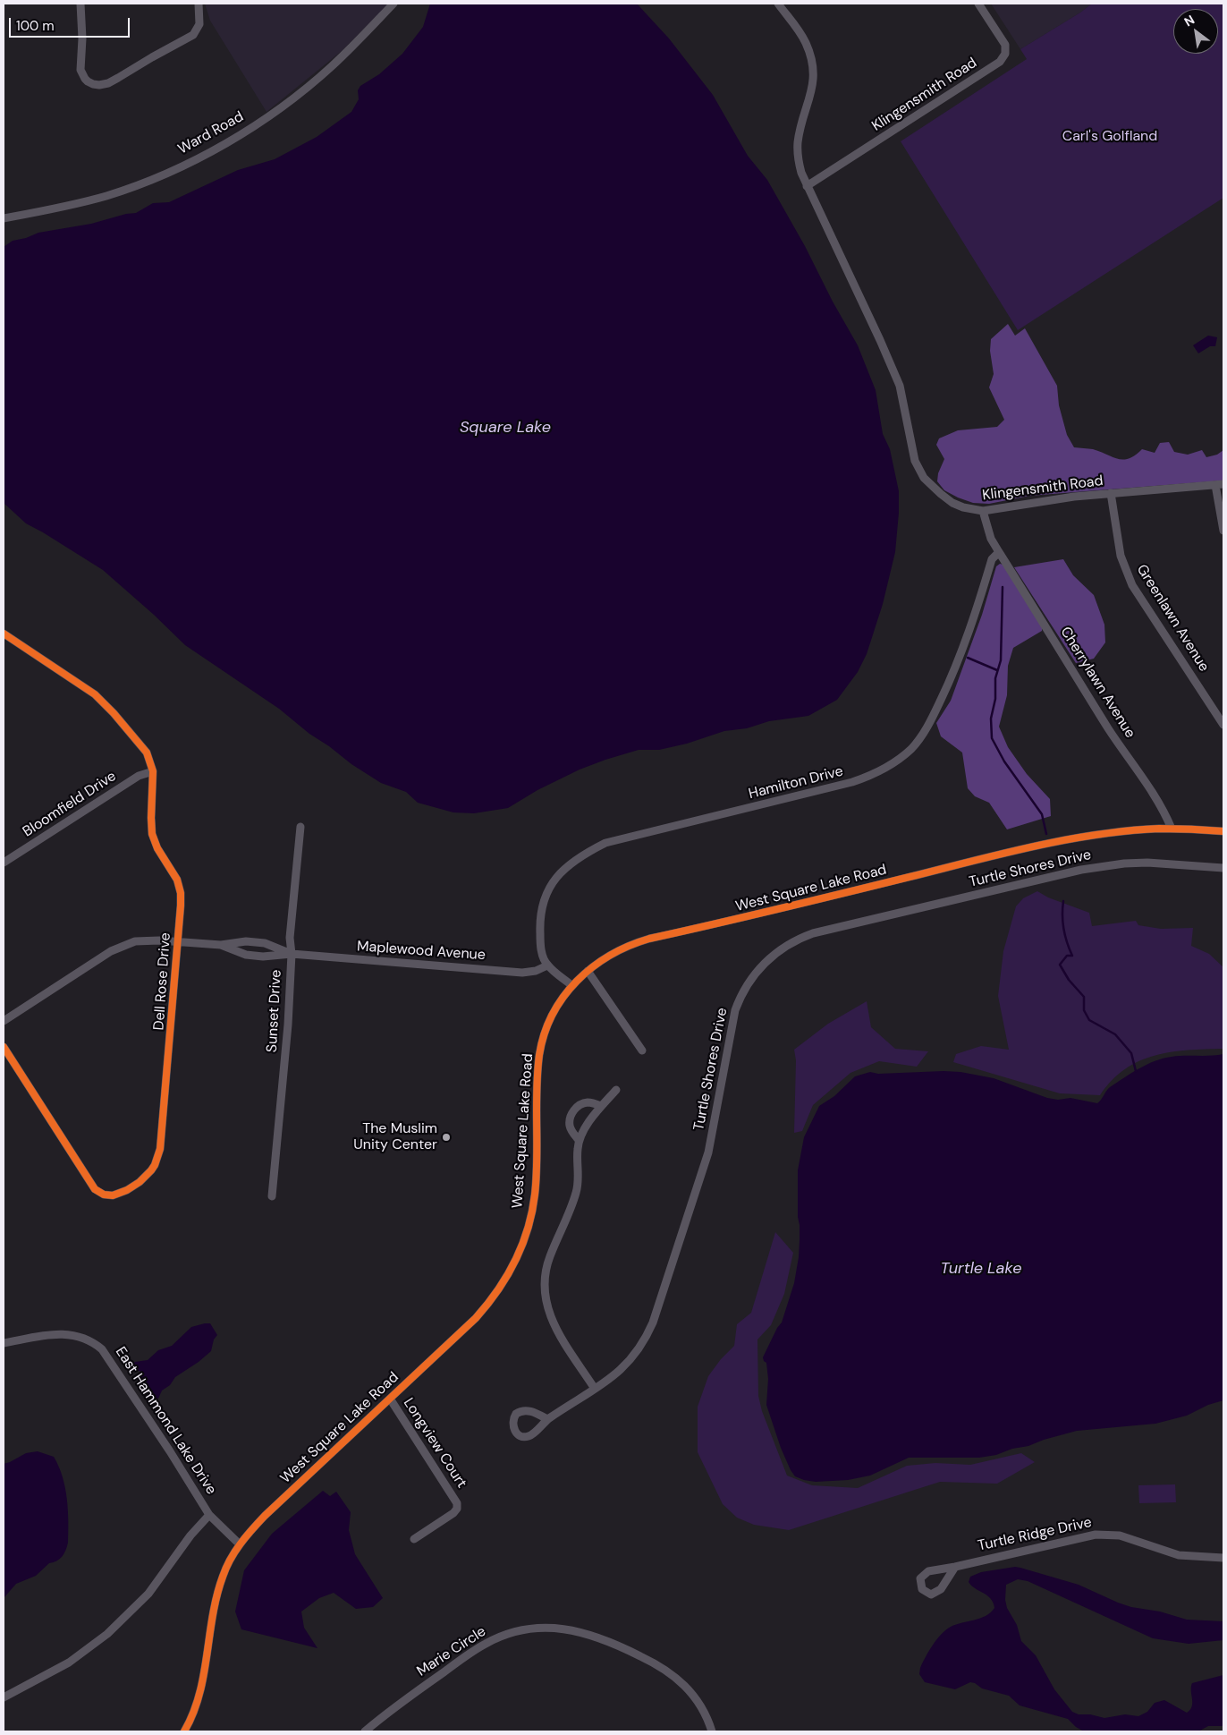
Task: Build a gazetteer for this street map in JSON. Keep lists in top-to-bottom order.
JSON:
{
  "streets": {
    "street": [
      "Klingensmith Road",
      "Ward Road",
      "Greenlawn Avenue",
      "Cherrylawn Avenue",
      "Hamilton Drive",
      "Bloomfield Drive",
      "Turtle Shores Drive",
      "West Square Lake Road",
      "Maplewood Avenue",
      "Dell Rose Drive",
      "Sunset Drive",
      "East Hammond Lake Drive",
      "Longview Court",
      "Turtle Ridge Drive",
      "Marie Circle"
    ]
  },
  "crossings": [
    ["Klingensmith Road", "Greenlawn Avenue"],
    ["Cherrylawn Avenue", "Hamilton Drive"],
    ["Cherrylawn Avenue", "West Square Lake Road"],
    ["Hamilton Drive", "Maplewood Avenue"],
    ["Bloomfield Drive", "Dell Rose Drive"],
    ["West Square Lake Road", "East Hammond Lake Drive"],
    ["West Square Lake Road", "Longview Court"],
    ["Maplewood Avenue", "Dell Rose Drive"],
    ["Maplewood Avenue", "Sunset Drive"]
  ],
  "water": ["Square Lake", "Turtle Lake"],
  "parks": ["Carl's Golfland"],
  "places": ["The Muslim Unity Center"],
  "scale_bar": "100 m",
  "north": "top left"
}
